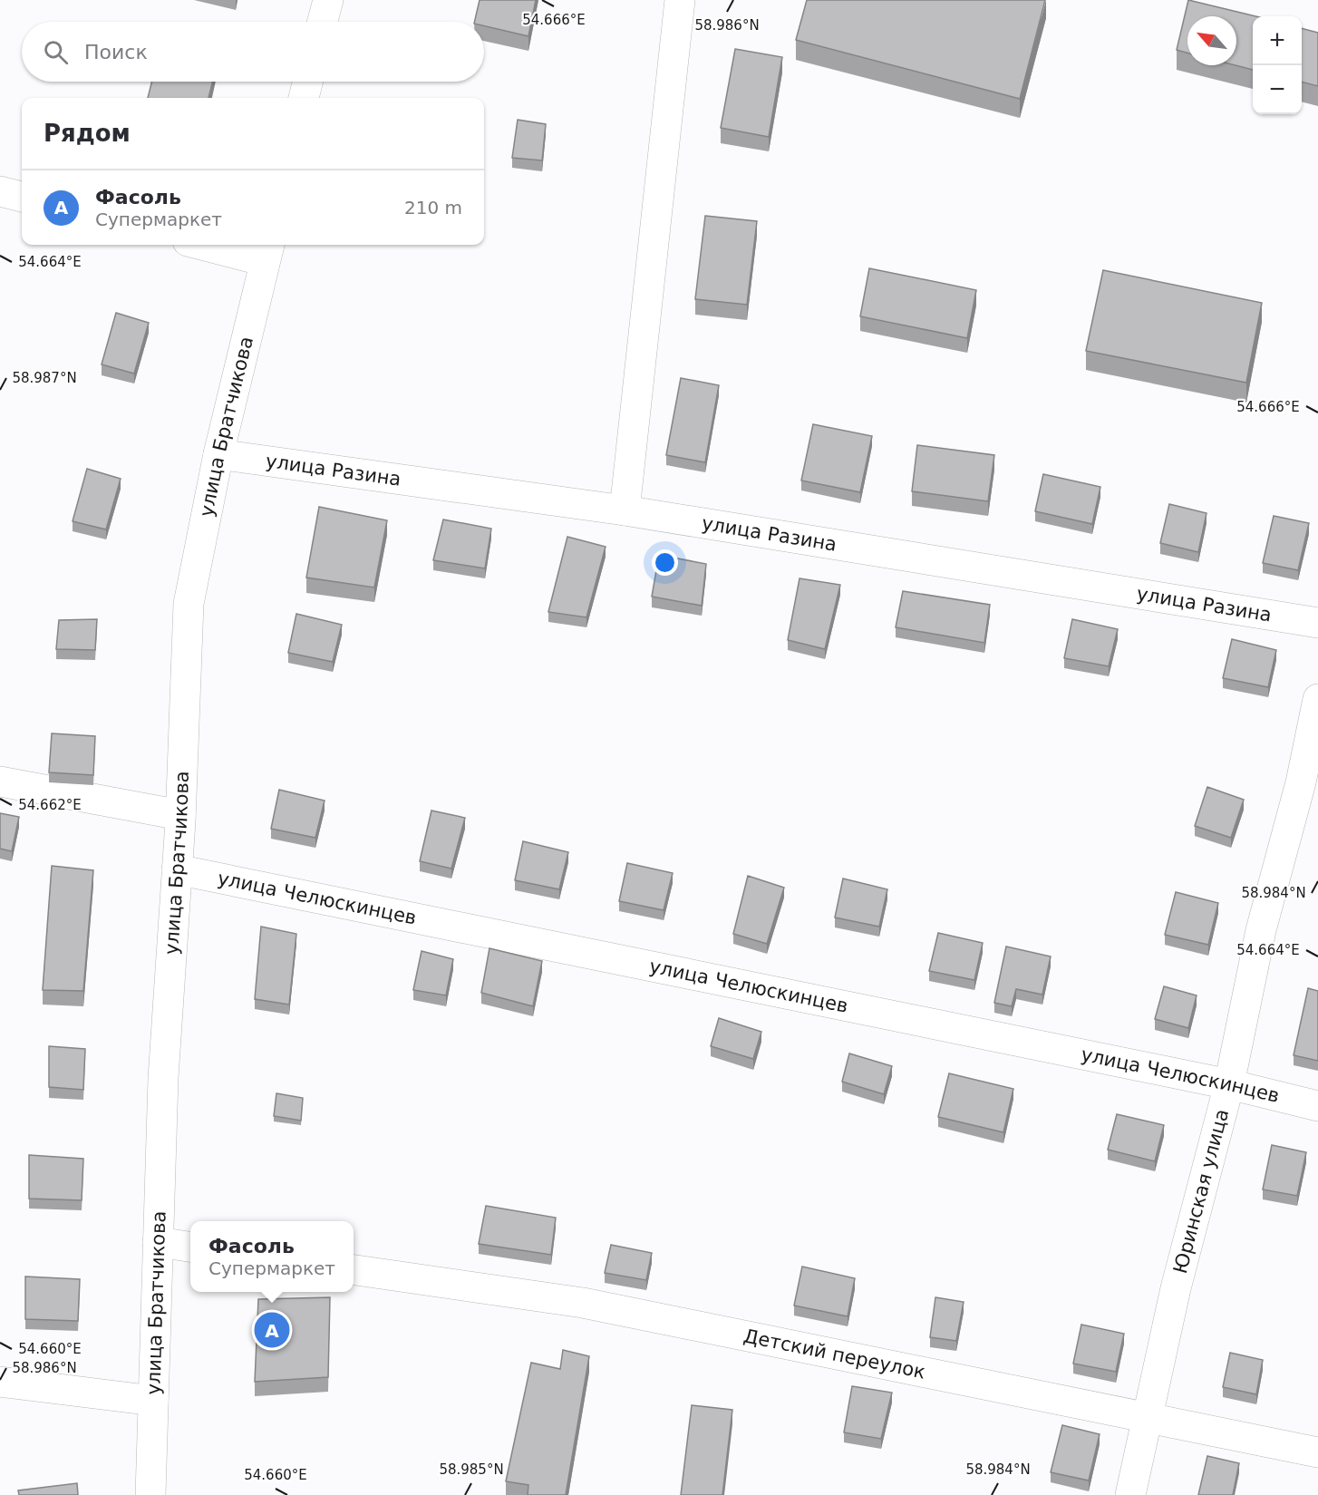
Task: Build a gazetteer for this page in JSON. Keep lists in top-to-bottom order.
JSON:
{
  "streets": {
    "street": [
      "улица Братчикова",
      "улица Разина",
      "улица Челюскинцев",
      "Юринская улица",
      "Детский переулок"
    ]
  },
  "crossings": [
    ["улица Братчикова", "улица Разина"],
    ["улица Братчикова", "улица Челюскинцев"],
    ["улица Челюскинцев", "Юринская улица"],
    ["Юринская улица", "Детский переулок"]
  ],
  "north": "top left",
  "page": {
    "map_buttons": ["+", "−"],
    "search": "Поиск",
    "heading": "Рядом",
    "list": [
      {
        "mark": "A",
        "name": "Фасоль",
        "note": "Супермаркет",
        "value": "210 m"
      }
    ],
    "popup": ["Фасоль", "Супермаркет"],
    "pins": "A"
  },
  "coordinates": [
    "54.666°E",
    "58.986°N",
    "54.664°E",
    "58.987°N",
    "54.662°E",
    "58.984°N",
    "54.660°E",
    "58.985°N"
  ]
}
